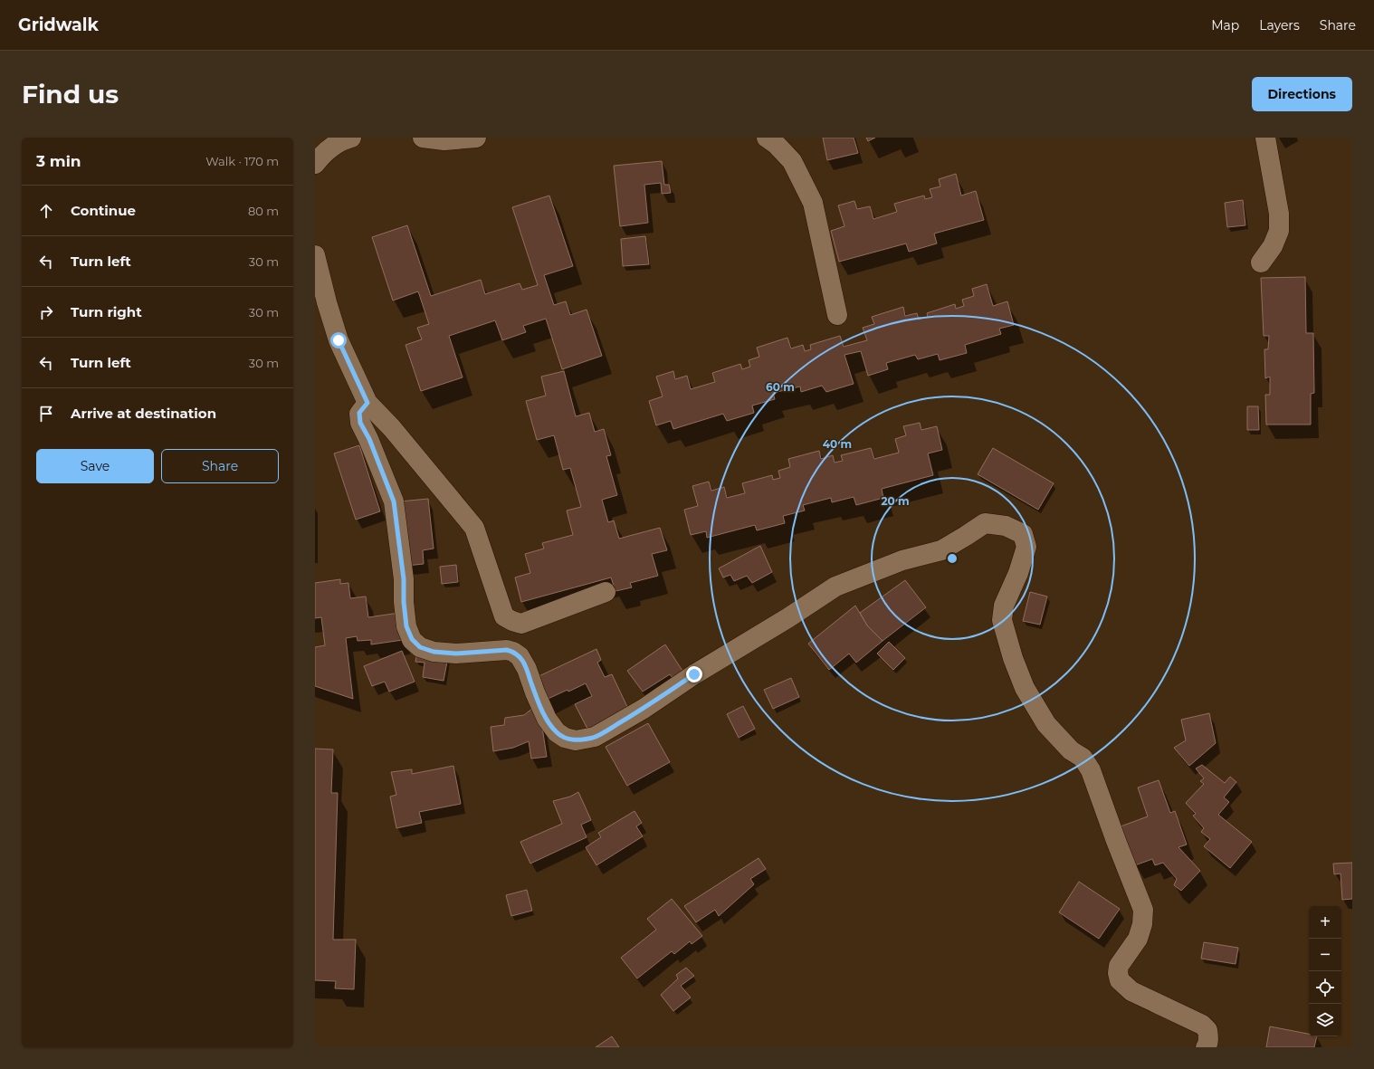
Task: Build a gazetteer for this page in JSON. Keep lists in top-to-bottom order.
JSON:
{
  "page": {
    "header": "Gridwalk",
    "nav": ["Map", "Layers", "Share"],
    "buttons": [
      "Directions",
      ["Save", "Share"]
    ],
    "title": "Find us",
    "heading": ["3 min", "Walk · 170 m"],
    "list": [
      ["Continue", "80 m"],
      ["Turn left", "30 m"],
      ["Turn right", "30 m"],
      ["Turn left", "30 m"],
      "Arrive at destination"
    ],
    "map_buttons": ["+", "−"]
  },
  "rings": ["60 m", "40 m", "20 m"]
}
